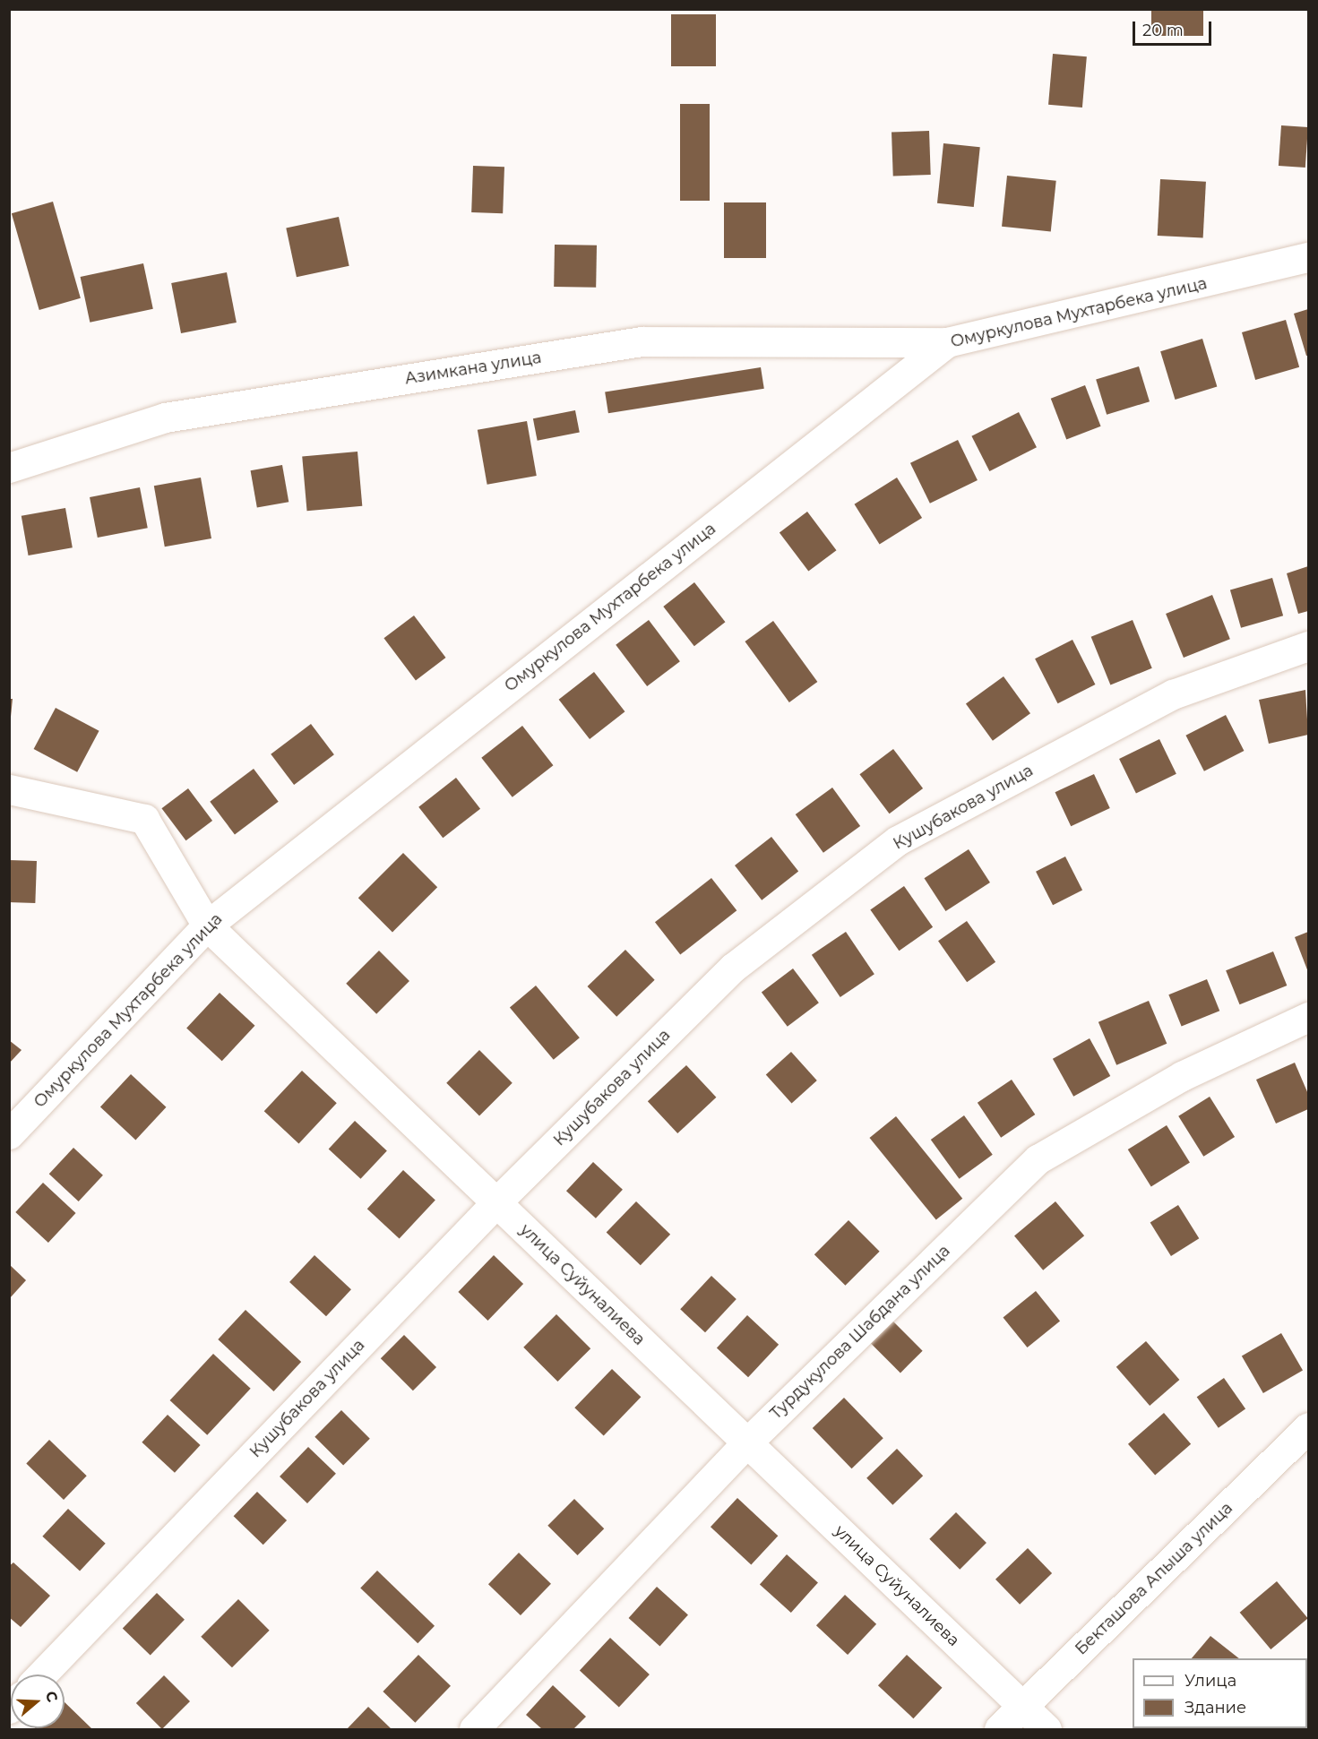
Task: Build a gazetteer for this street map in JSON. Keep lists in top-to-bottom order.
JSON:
{
  "streets": {
    "street": [
      "Омуркулова Мухтарбека улица",
      "Азимкана улица",
      "Кушубакова улица",
      "улица Суйуналиева",
      "Турдукулова Шабдана улица",
      "Бекташова Апыша улица"
    ]
  },
  "crossings": [
    ["Омуркулова Мухтарбека улица", "Азимкана улица"],
    ["Омуркулова Мухтарбека улица", "улица Суйуналиева"],
    ["Кушубакова улица", "улица Суйуналиева"],
    ["улица Суйуналиева", "Турдукулова Шабдана улица"],
    ["улица Суйуналиева", "Бекташова Апыша улица"]
  ],
  "legend": ["Улица", "Здание"],
  "scale_bar": "20 m",
  "north": "right"
}
